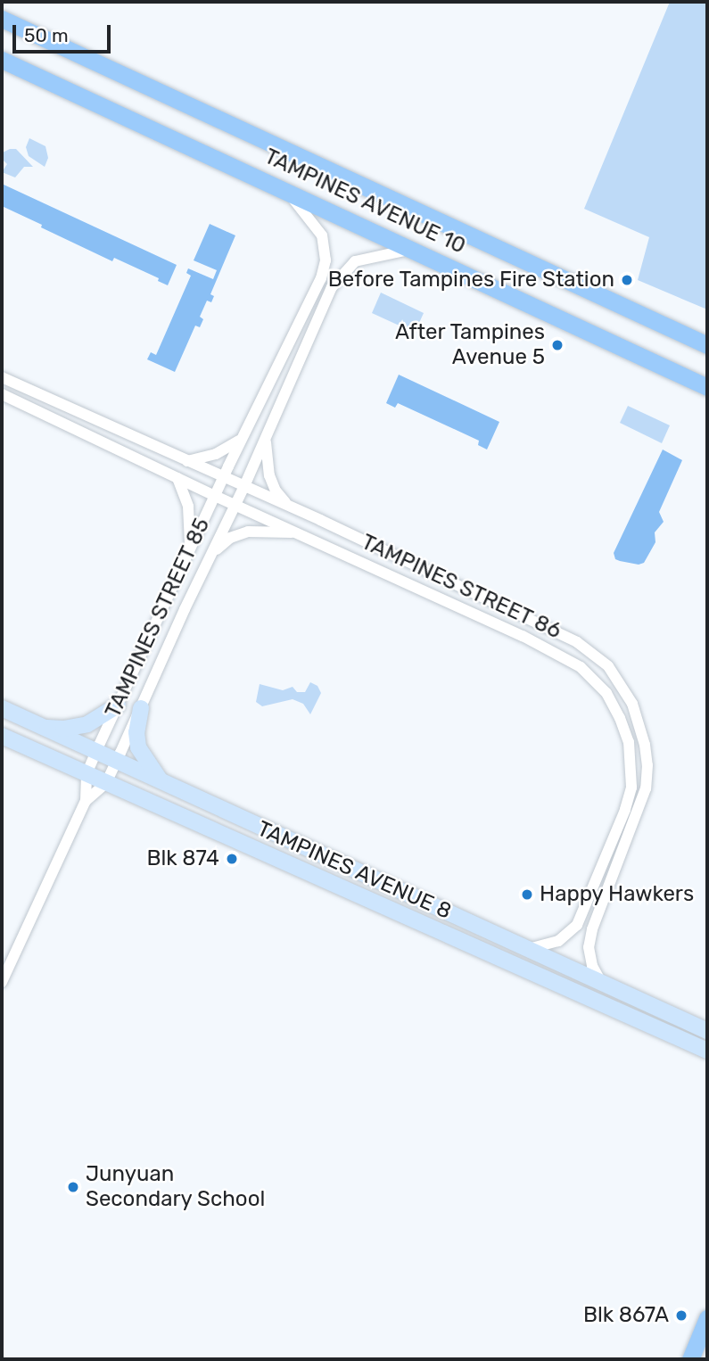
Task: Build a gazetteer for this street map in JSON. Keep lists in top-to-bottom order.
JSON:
{
  "streets": {
    "main road": ["TAMPINES AVENUE 10"],
    "street": ["TAMPINES STREET 86", "TAMPINES STREET 85", "TAMPINES AVENUE 8"]
  },
  "crossings": [
    ["TAMPINES AVENUE 10", "TAMPINES STREET 85"],
    ["TAMPINES STREET 86", "TAMPINES STREET 85"],
    ["TAMPINES STREET 86", "TAMPINES AVENUE 8"],
    ["TAMPINES STREET 85", "TAMPINES AVENUE 8"]
  ],
  "places": [
    "Before Tampines Fire Station",
    "After Tampines Avenue 5",
    "Blk 874",
    "Happy Hawkers",
    "Junyuan Secondary School",
    "Blk 867A"
  ],
  "scale_bar": "50 m"
}
